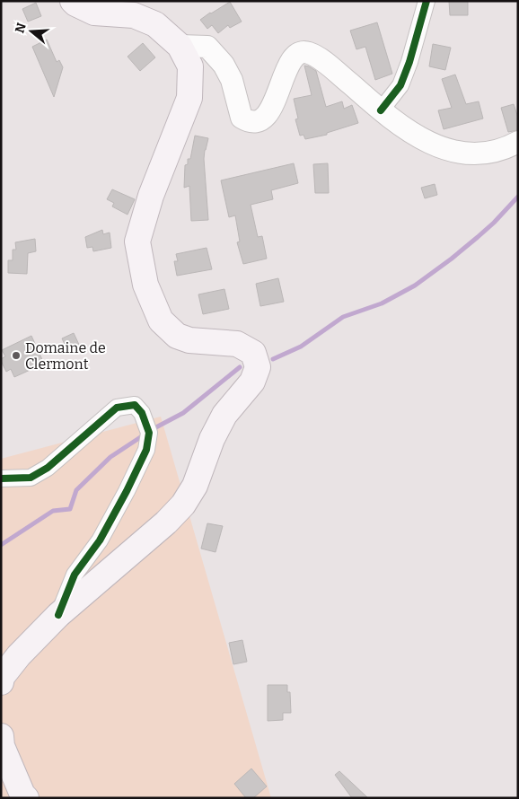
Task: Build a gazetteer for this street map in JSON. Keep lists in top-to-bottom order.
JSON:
{
  "places": ["Domaine de Clermont"],
  "north": "left"
}
